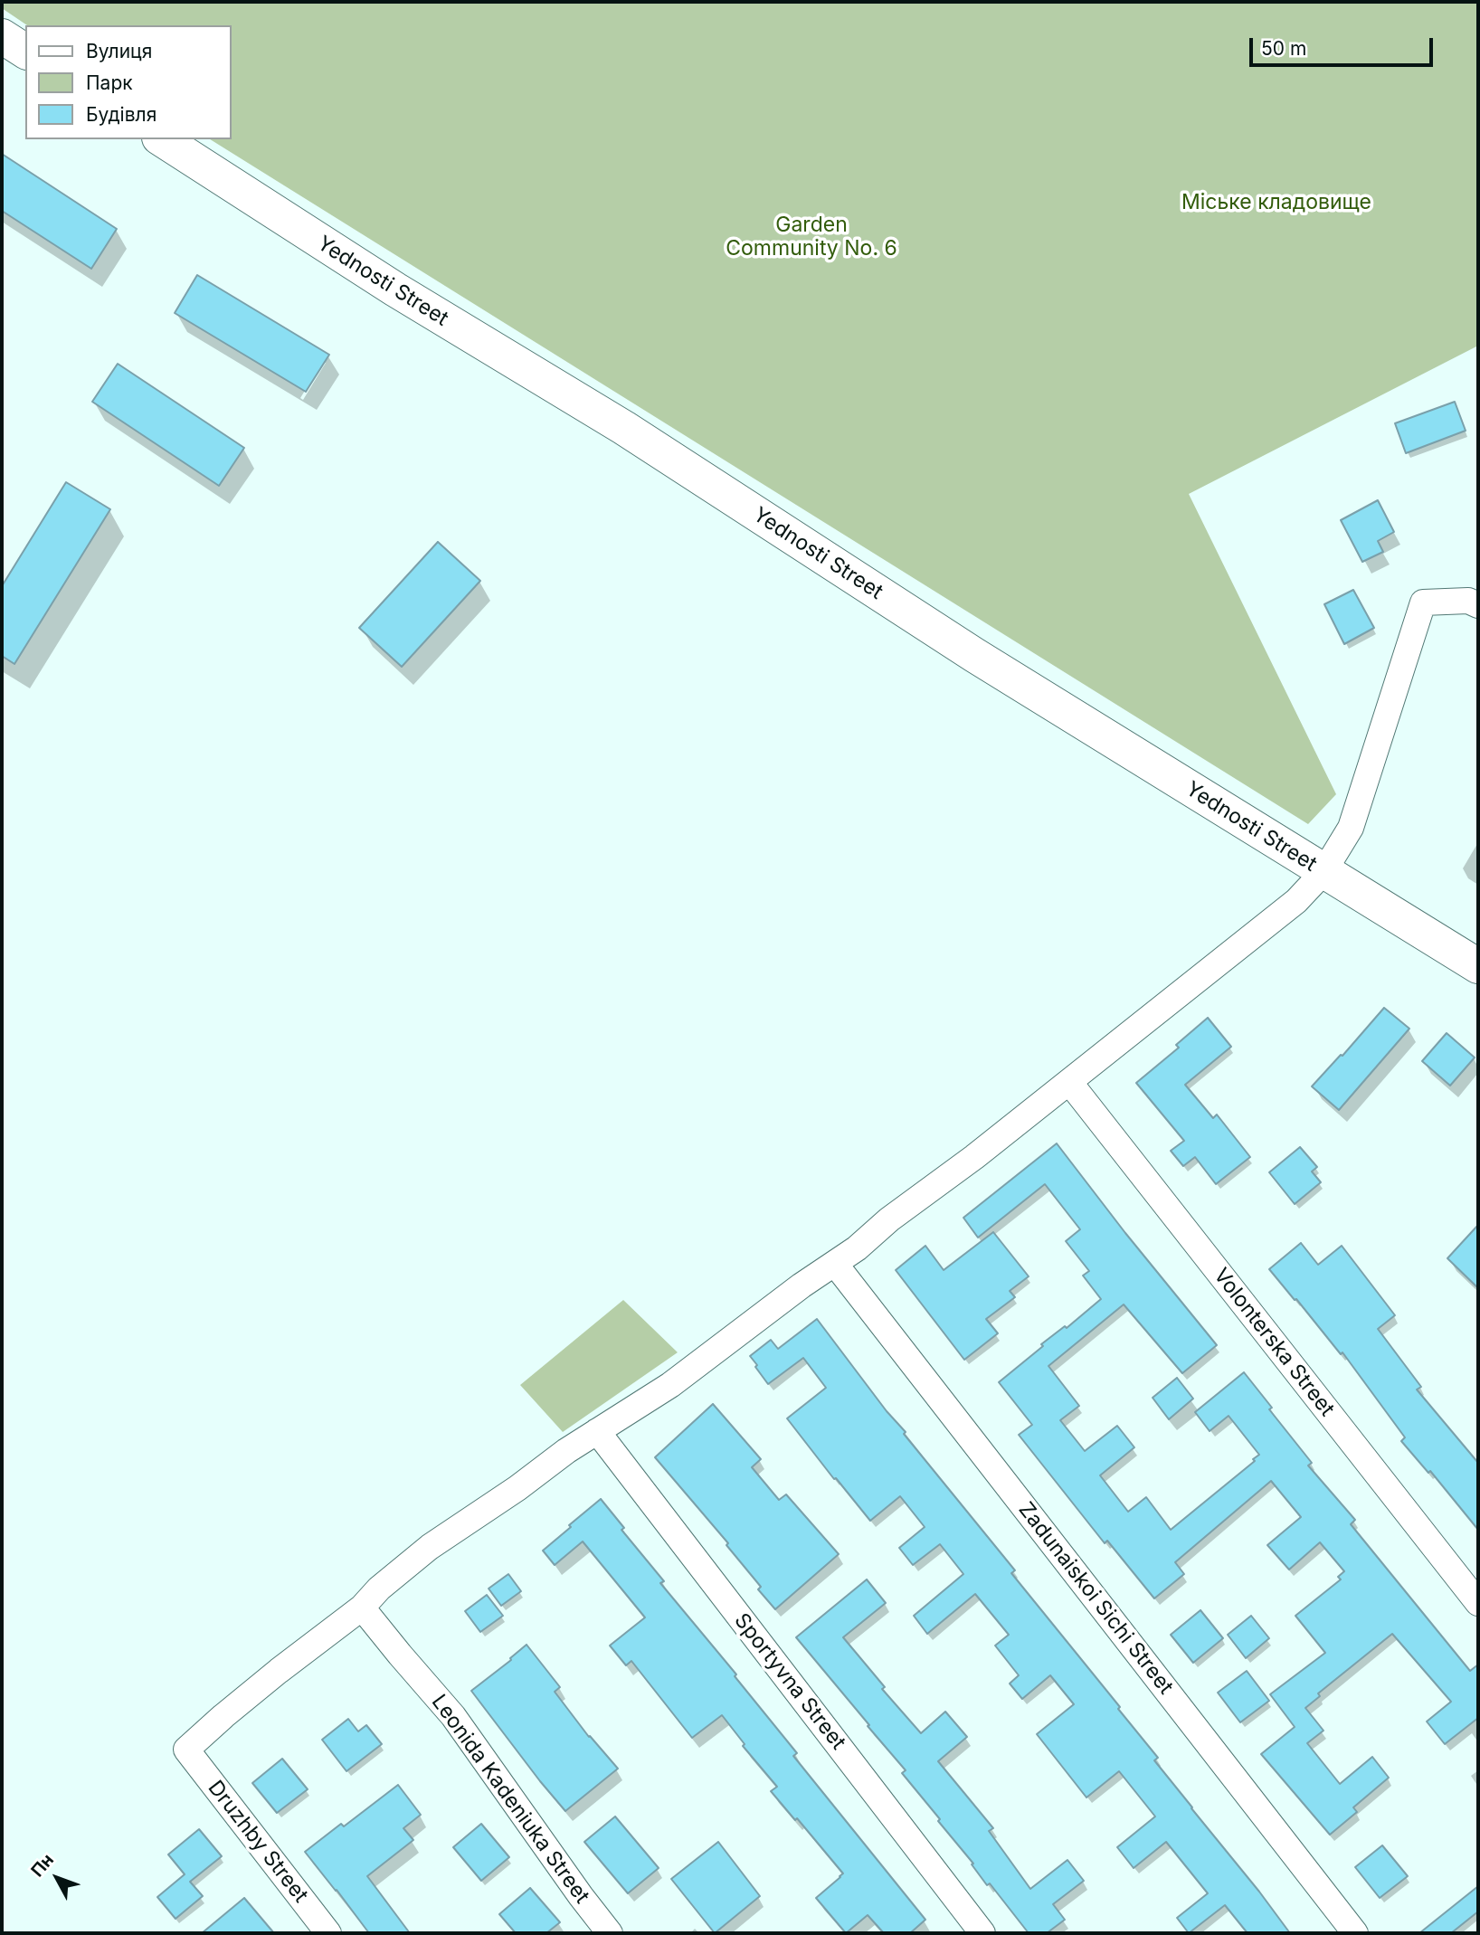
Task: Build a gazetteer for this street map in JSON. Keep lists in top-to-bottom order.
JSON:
{
  "streets": {
    "main road": ["Yednosti Street"],
    "street": [
      "Volonterska Street",
      "Zadunaiskoi Sichi Street",
      "Sportyvna Street",
      "Leonida Kadeniuka Street",
      "Druzhby Street"
    ]
  },
  "crossings": [
    ["Leonida Kadeniuka Street", "Druzhby Street"]
  ],
  "parks": ["Міське кладовище", "Garden Community No. 6"],
  "legend": ["Вулиця", "Парк", "Будівля"],
  "scale_bar": "50 m",
  "north": "top left"
}
